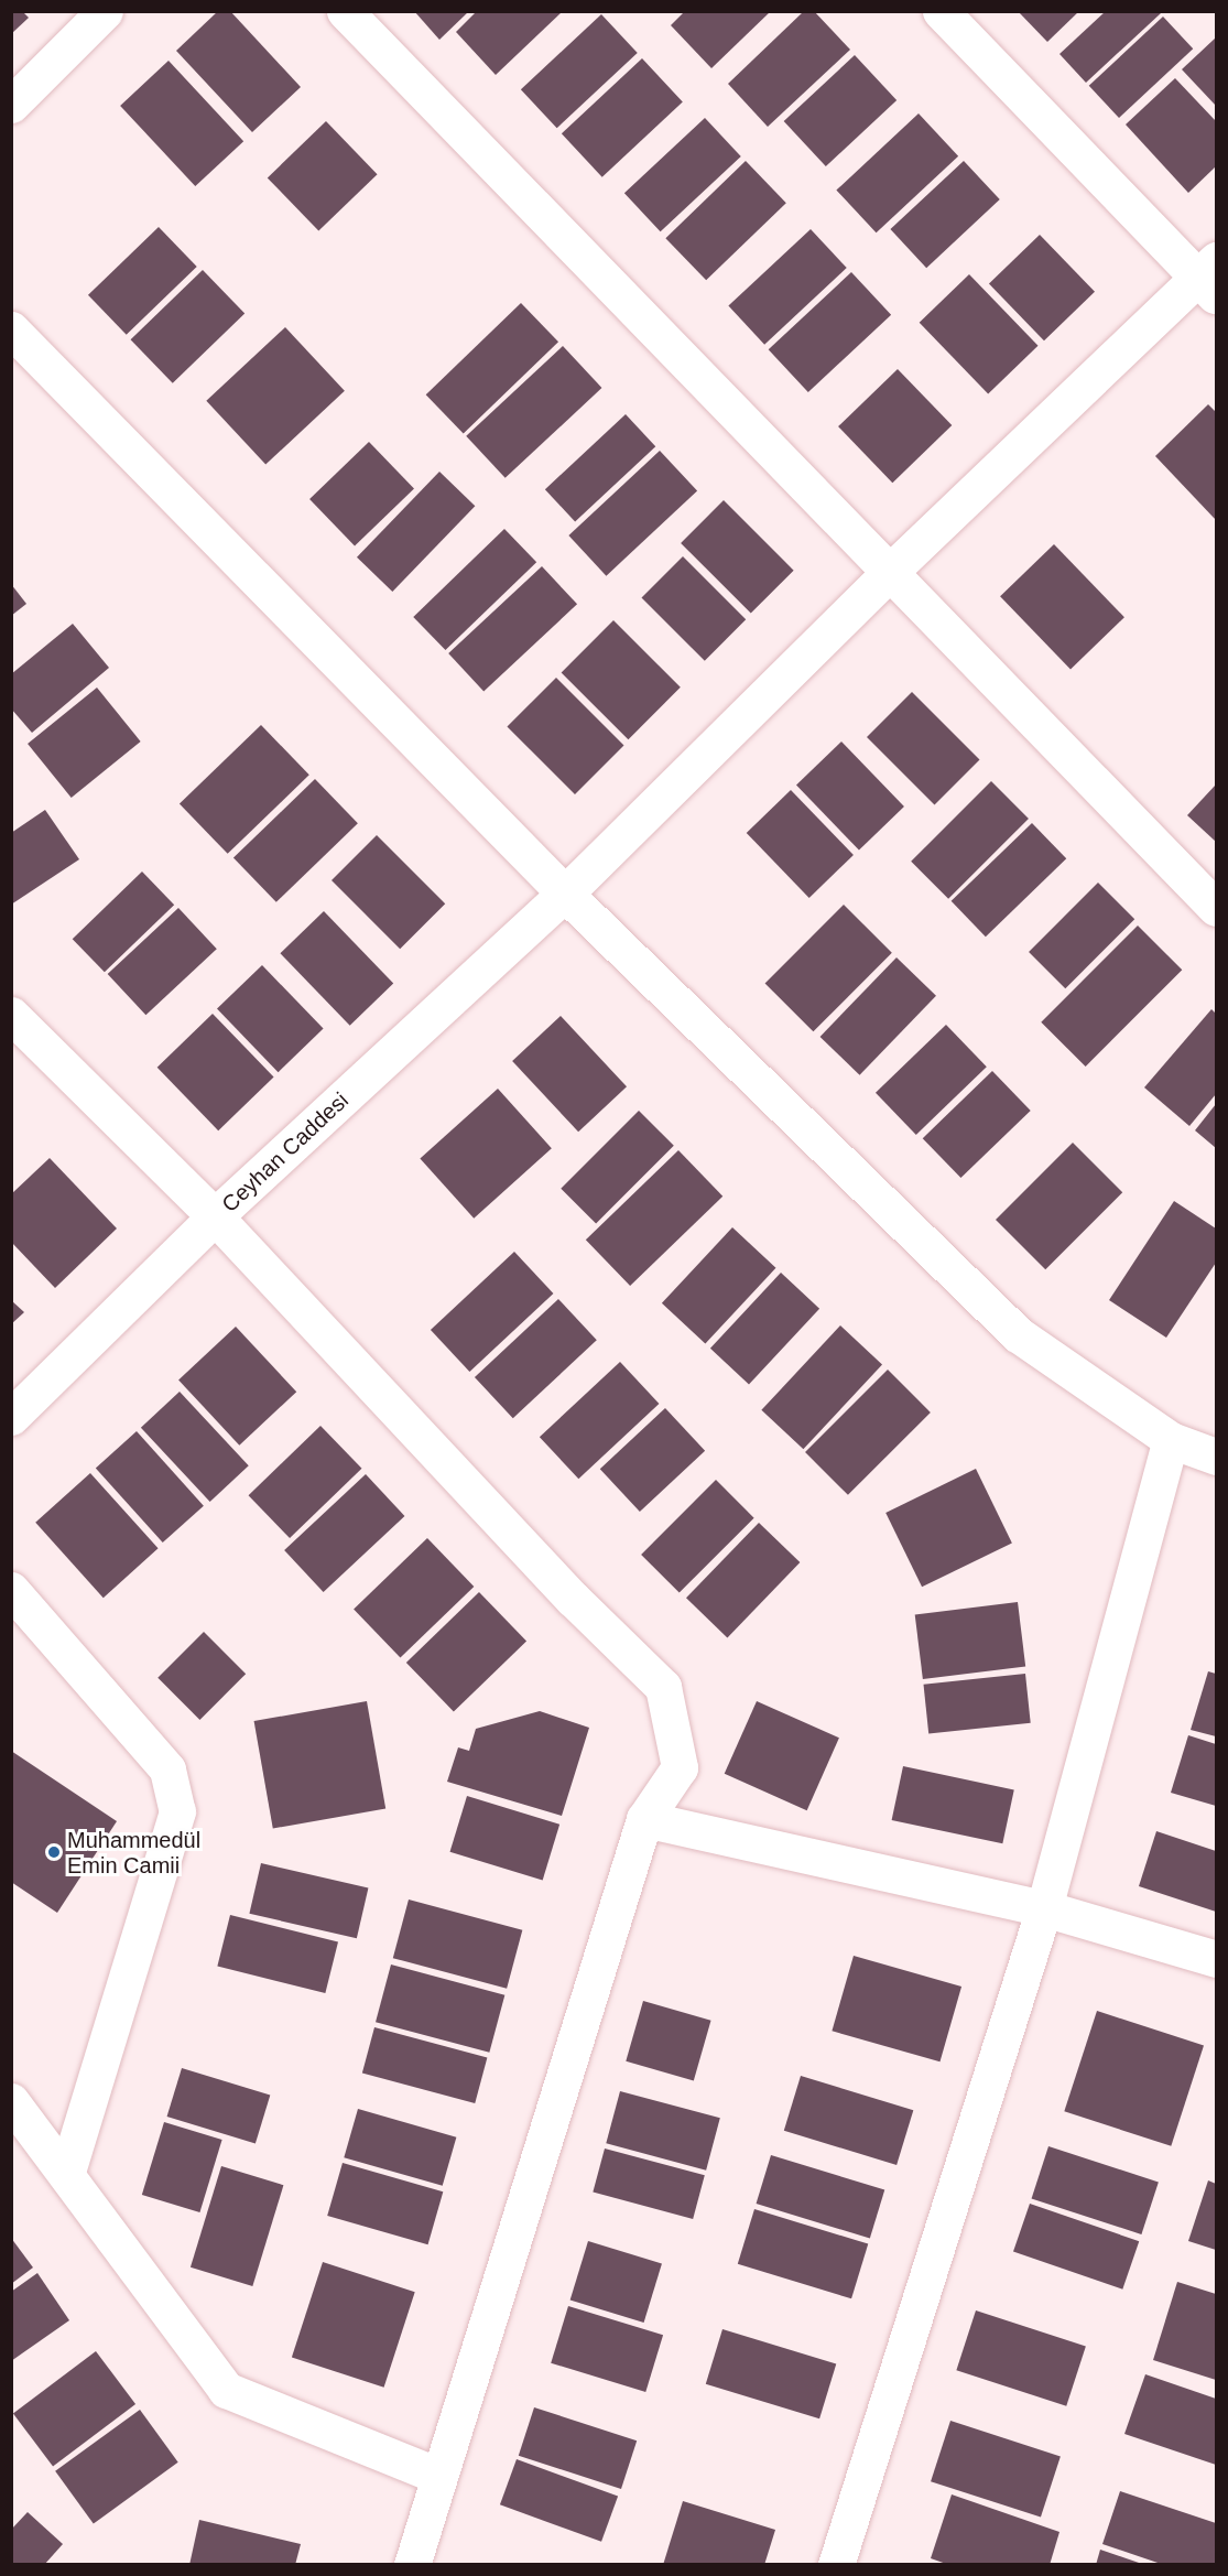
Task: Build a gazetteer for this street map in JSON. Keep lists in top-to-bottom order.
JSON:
{
  "streets": {
    "street": ["Ceyhan Caddesi"]
  },
  "places": ["Muhammedül Emin Camii"]
}
